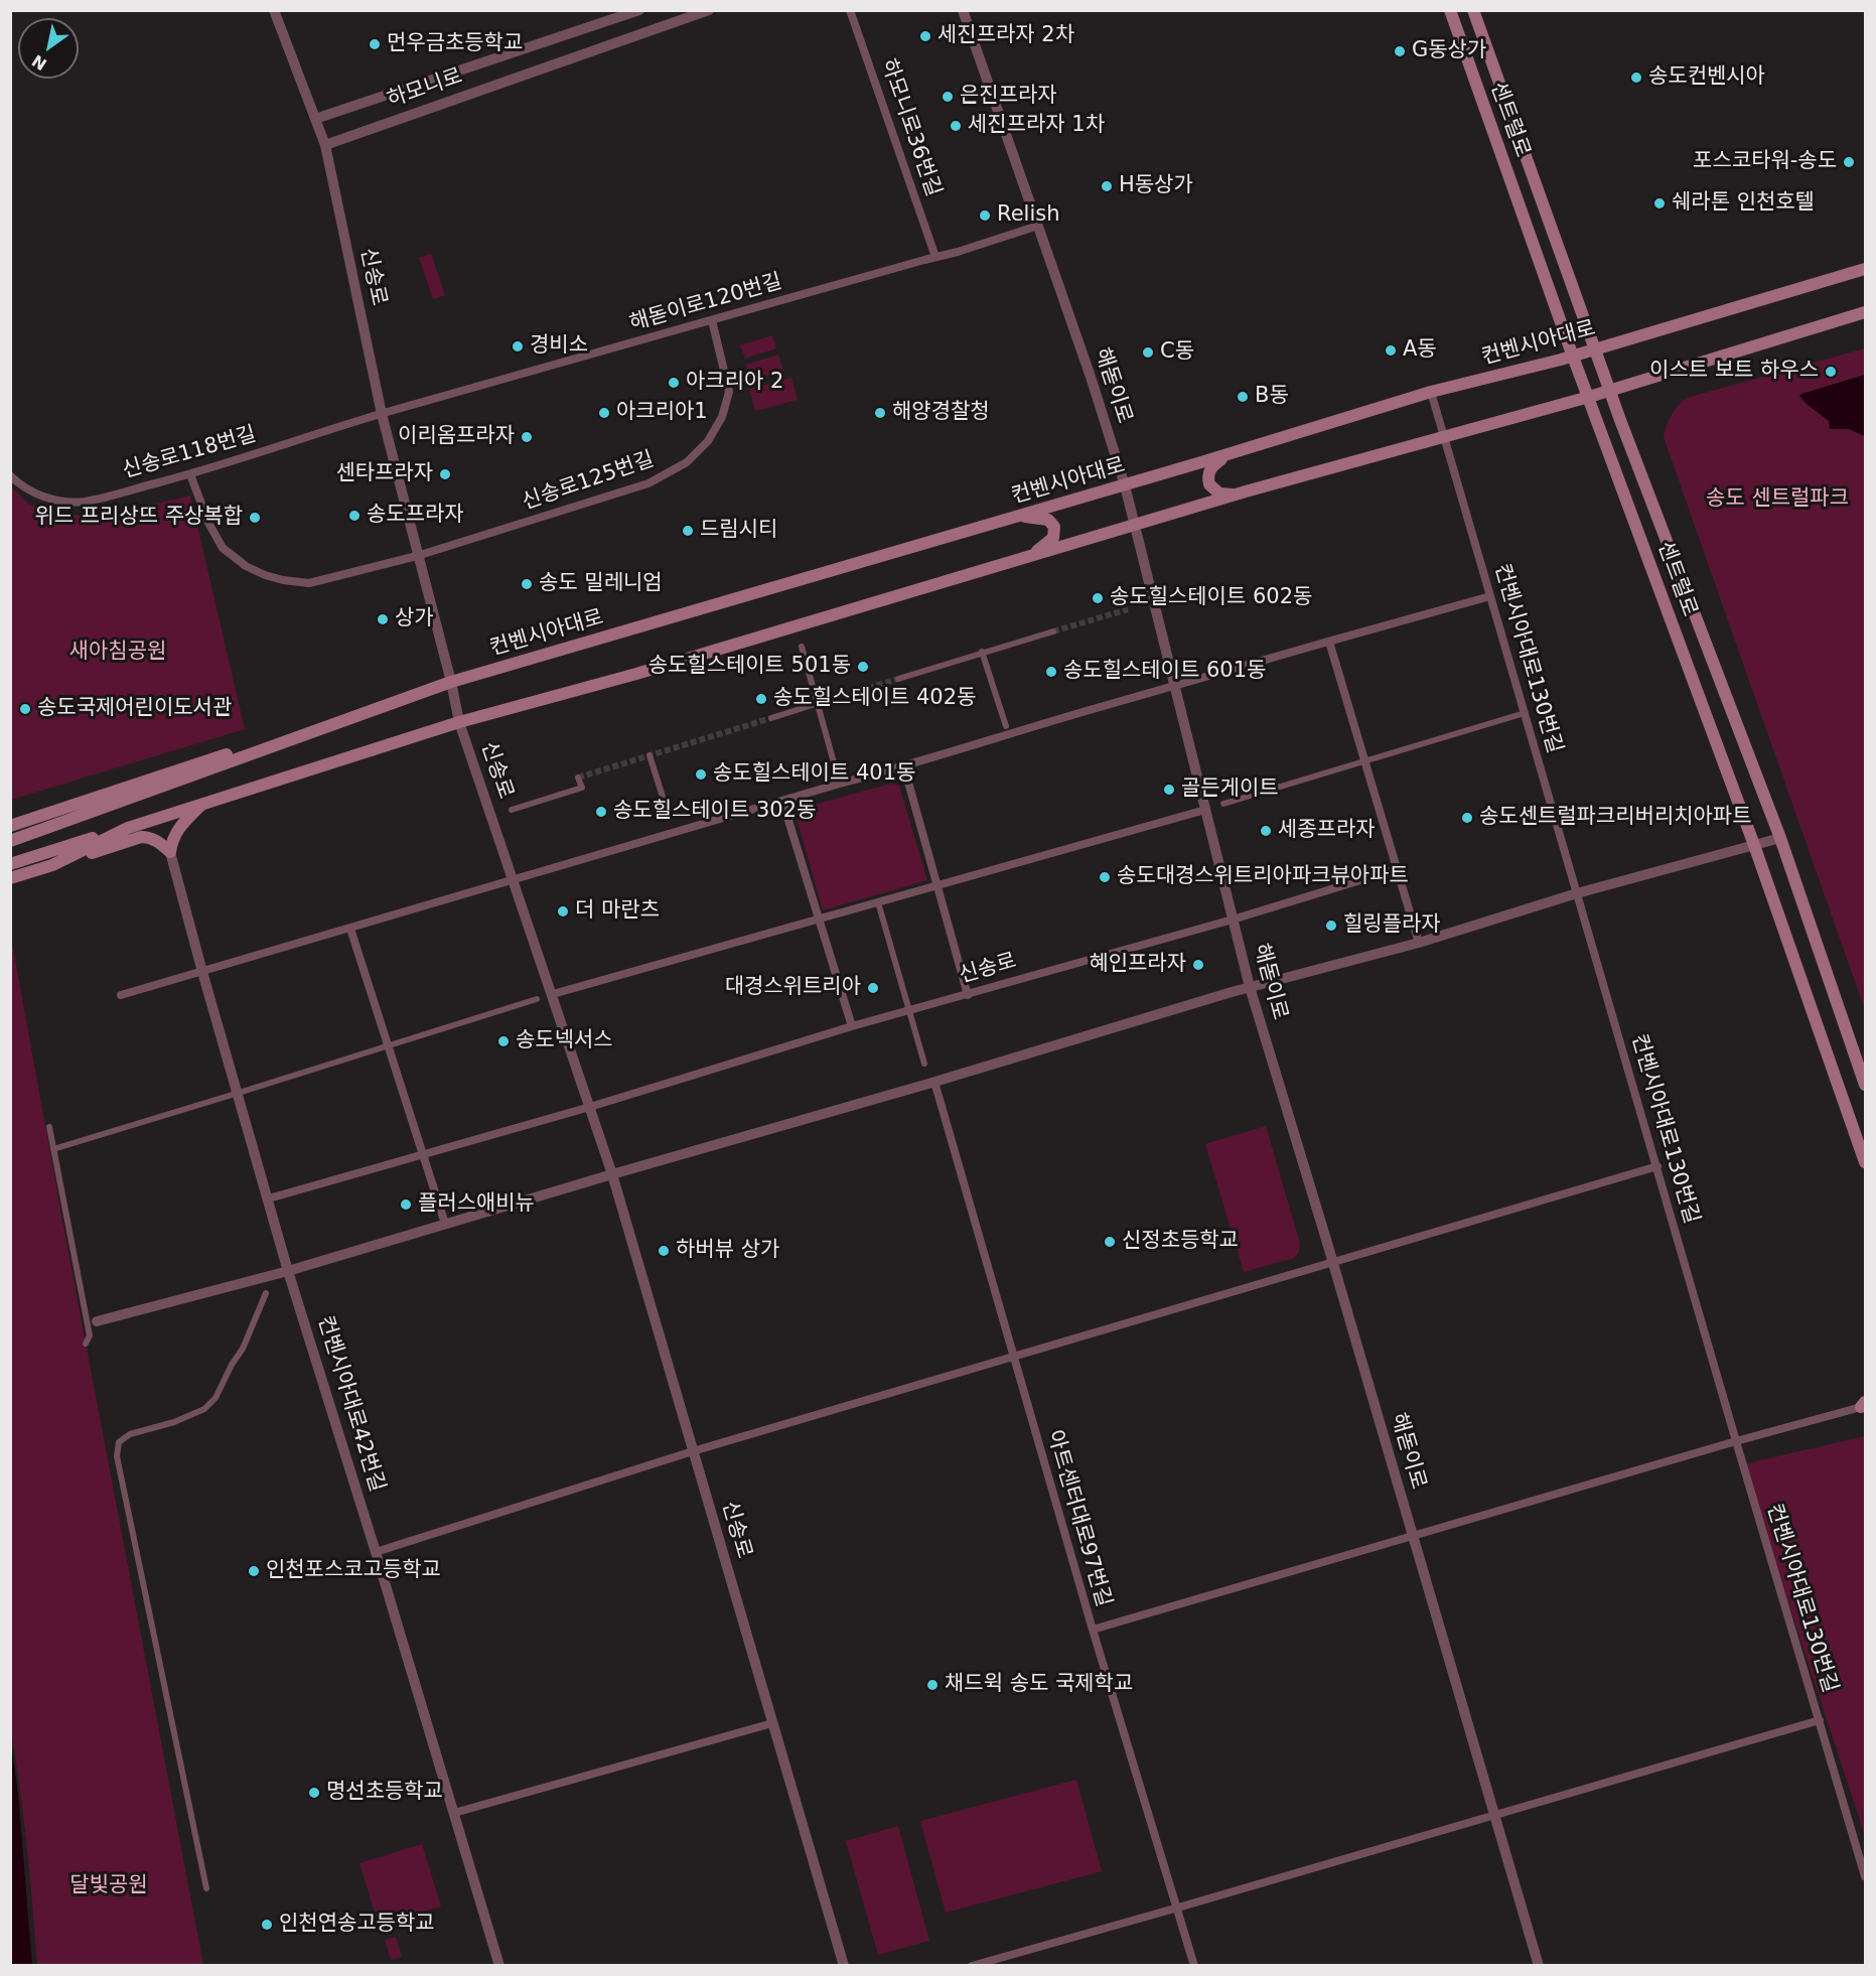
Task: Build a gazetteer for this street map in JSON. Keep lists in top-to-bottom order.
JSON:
{
  "streets": {
    "main road": ["센트럴로", "컨벤시아대로"],
    "street": [
      "하모니로",
      "하모니로36번길",
      "신송로",
      "해돋이로120번길",
      "해돋이로",
      "신송로118번길",
      "신송로125번길",
      "컨벤시아대로130번길",
      "컨벤시아대로42번길",
      "아트센터대로97번길"
    ]
  },
  "crossings": [
    ["하모니로", "신송로"],
    ["센트럴로", "컨벤시아대로"],
    ["하모니로36번길", "해돋이로120번길"],
    ["신송로", "해돋이로120번길"],
    ["신송로", "컨벤시아대로"],
    ["신송로", "해돋이로"],
    ["신송로", "신송로118번길"],
    ["신송로", "신송로125번길"],
    ["해돋이로120번길", "해돋이로"],
    ["해돋이로120번길", "신송로118번길"],
    ["해돋이로120번길", "신송로125번길"],
    ["컨벤시아대로", "해돋이로"],
    ["컨벤시아대로", "컨벤시아대로130번길"]
  ],
  "parks": ["송도 센트럴파크", "새아침공원", "달빛공원"],
  "places": [
    "세진프라자 2차",
    "먼우금초등학교",
    "G동상가",
    "송도컨벤시아",
    "은진프라자",
    "세진프라자 1차",
    "포스코타워-송도",
    "H동상가",
    "쉐라톤 인천호텔",
    "Relish",
    "경비소",
    "A동",
    "C동",
    "이스트 보트 하우스",
    "아크리아 2",
    "B동",
    "아크리아1",
    "해양경찰청",
    "이리옴프라자",
    "센타프라자",
    "송도프라자",
    "위드 프리상뜨 주상복합",
    "드림시티",
    "송도 밀레니엄",
    "송도힐스테이트 602동",
    "상가",
    "송도힐스테이트 501동",
    "송도힐스테이트 601동",
    "송도힐스테이트 402동",
    "송도국제어린이도서관",
    "송도힐스테이트 401동",
    "골든게이트",
    "송도힐스테이트 302동",
    "송도센트럴파크리버리치아파트",
    "세종프라자",
    "송도대경스위트리아파크뷰아파트",
    "더 마란츠",
    "힐링플라자",
    "혜인프라자",
    "대경스위트리아",
    "송도넥서스",
    "플러스애비뉴",
    "신정초등학교",
    "하버뷰 상가",
    "인천포스코고등학교",
    "채드윅 송도 국제학교",
    "명선초등학교",
    "인천연송고등학교"
  ],
  "north": "bottom left"
}
